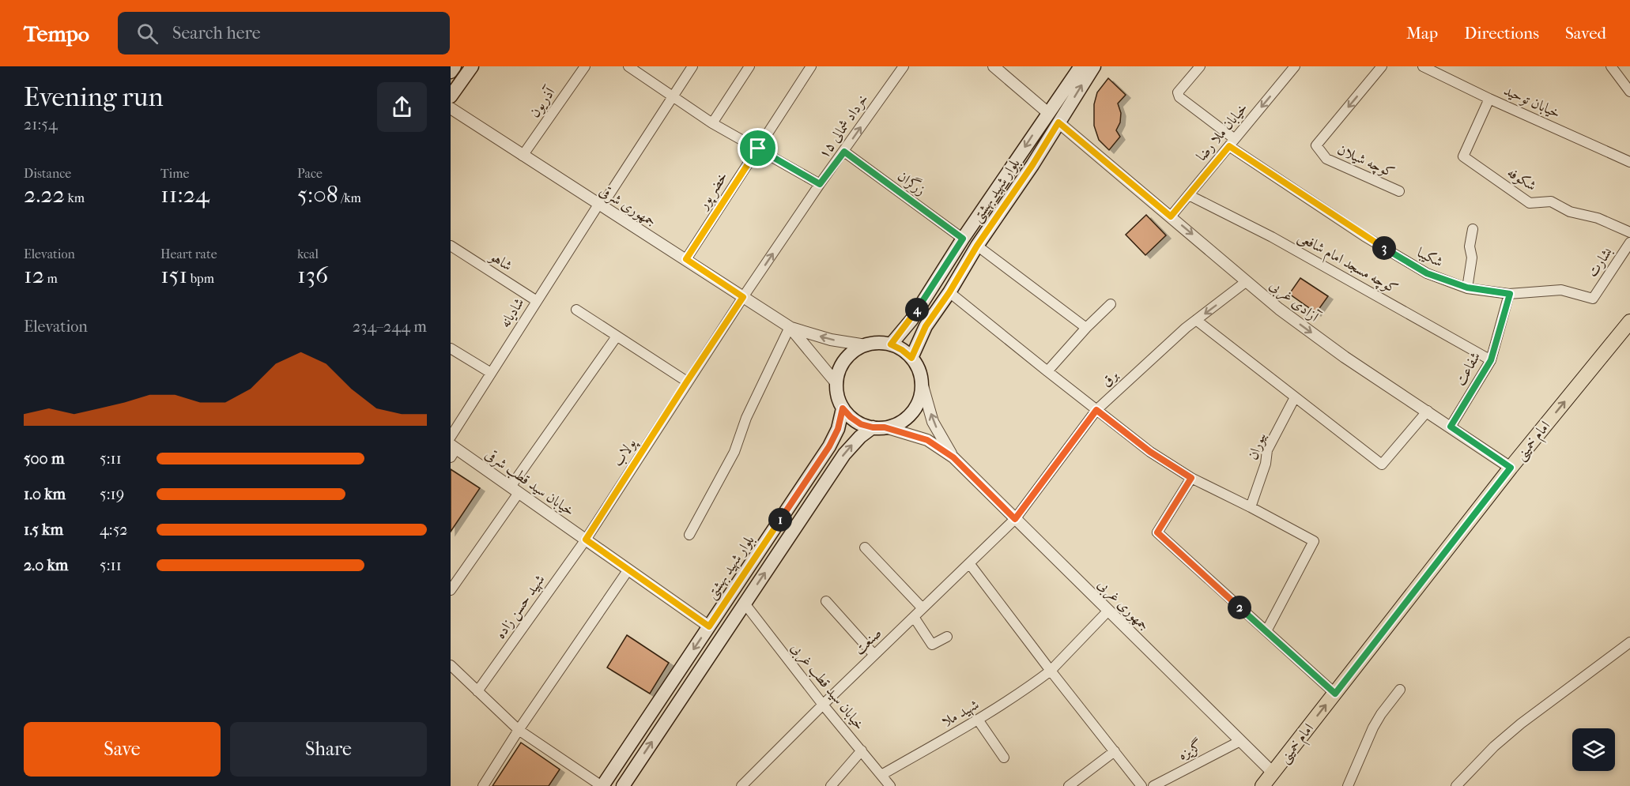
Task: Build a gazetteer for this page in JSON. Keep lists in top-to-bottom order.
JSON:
{
  "streets": {
    "main road": ["بلوار شهید بهشتی", "امام خمینی"],
    "street": [
      "خیابان توحید",
      "آذریون",
      "۱۵ خرداد شمالی",
      "خیابان ملا رضا",
      "کوچه شیلان",
      "شکوفه",
      "زرگران",
      "خضر پور",
      "جمهوری شرقی",
      "شکیبا",
      "شاهو",
      "بشارت",
      "کوچه مسجد امام شافعی",
      "آزادی غربی",
      "شادیانه",
      "شفاعت",
      "برق",
      "بیوران",
      "پولاب",
      "خیابان سید قطب شرقی",
      "جمهوری غربی",
      "شهید حسن زاده",
      "صنعت",
      "خیابان سید قطب غربی",
      "شهید ملا",
      "گزیزه"
    ]
  },
  "crossings": [
    ["خیابان توحید", "شکوفه"],
    ["آذریون", "جمهوری شرقی"],
    ["۱۵ خرداد شمالی", "زرگران"],
    ["۱۵ خرداد شمالی", "جمهوری شرقی"],
    ["۱۵ خرداد شمالی", "پولاب"],
    ["خیابان ملا رضا", "شکیبا"],
    ["خیابان ملا رضا", "کوچه مسجد امام شافعی"],
    ["خیابان ملا رضا", "آزادی غربی"],
    ["زرگران", "بلوار شهید بهشتی"],
    ["خضر پور", "جمهوری شرقی"],
    ["بلوار شهید بهشتی", "آزادی غربی"],
    ["بلوار شهید بهشتی", "خیابان سید قطب شرقی"],
    ["جمهوری شرقی", "شادیانه"],
    ["جمهوری شرقی", "پولاب"],
    ["شکیبا", "بشارت"],
    ["شکیبا", "شفاعت"],
    ["شاهو", "شادیانه"],
    ["کوچه مسجد امام شافعی", "شفاعت"],
    ["آزادی غربی", "شفاعت"],
    ["آزادی غربی", "برق"],
    ["آزادی غربی", "امام خمینی"],
    ["برق", "جمهوری غربی"],
    ["برق", "صنعت"],
    ["امام خمینی", "جمهوری غربی"],
    ["پولاب", "خیابان سید قطب شرقی"],
    ["پولاب", "شهید حسن زاده"],
    ["خیابان سید قطب شرقی", "شهید حسن زاده"],
    ["جمهوری غربی", "صنعت"],
    ["جمهوری غربی", "شهید ملا"],
    ["جمهوری غربی", "گزیزه"],
    ["صنعت", "خیابان سید قطب غربی"],
    ["خیابان سید قطب غربی", "شهید ملا"]
  ],
  "one_way": ["۱۵ خرداد شمالی", "خیابان ملا رضا", "امام خمینی"],
  "page": {
    "header": "Tempo",
    "search": "Search here",
    "nav": ["Map", "Directions", "Saved"],
    "heading": ["Evening run", "21:54"],
    "stats": [
      ["Distance", "2.22 km"],
      ["Time", "11:24"],
      ["Pace", "5:08 /km"],
      ["Elevation", "12 m"],
      ["Heart rate", "151 bpm"],
      ["kcal", "136"]
    ],
    "pins": [
      "3",
      "4",
      "1",
      "2"
    ],
    "chart": ["Elevation", "234–244 m"],
    "list": [
      {
        "name": "500 m",
        "note": "5:11"
      },
      {
        "name": "1.0 km",
        "note": "5:19"
      },
      {
        "name": "1.5 km",
        "note": "4:52"
      },
      {
        "name": "2.0 km",
        "note": "5:11"
      }
    ],
    "buttons": ["Save", "Share"]
  }
}
